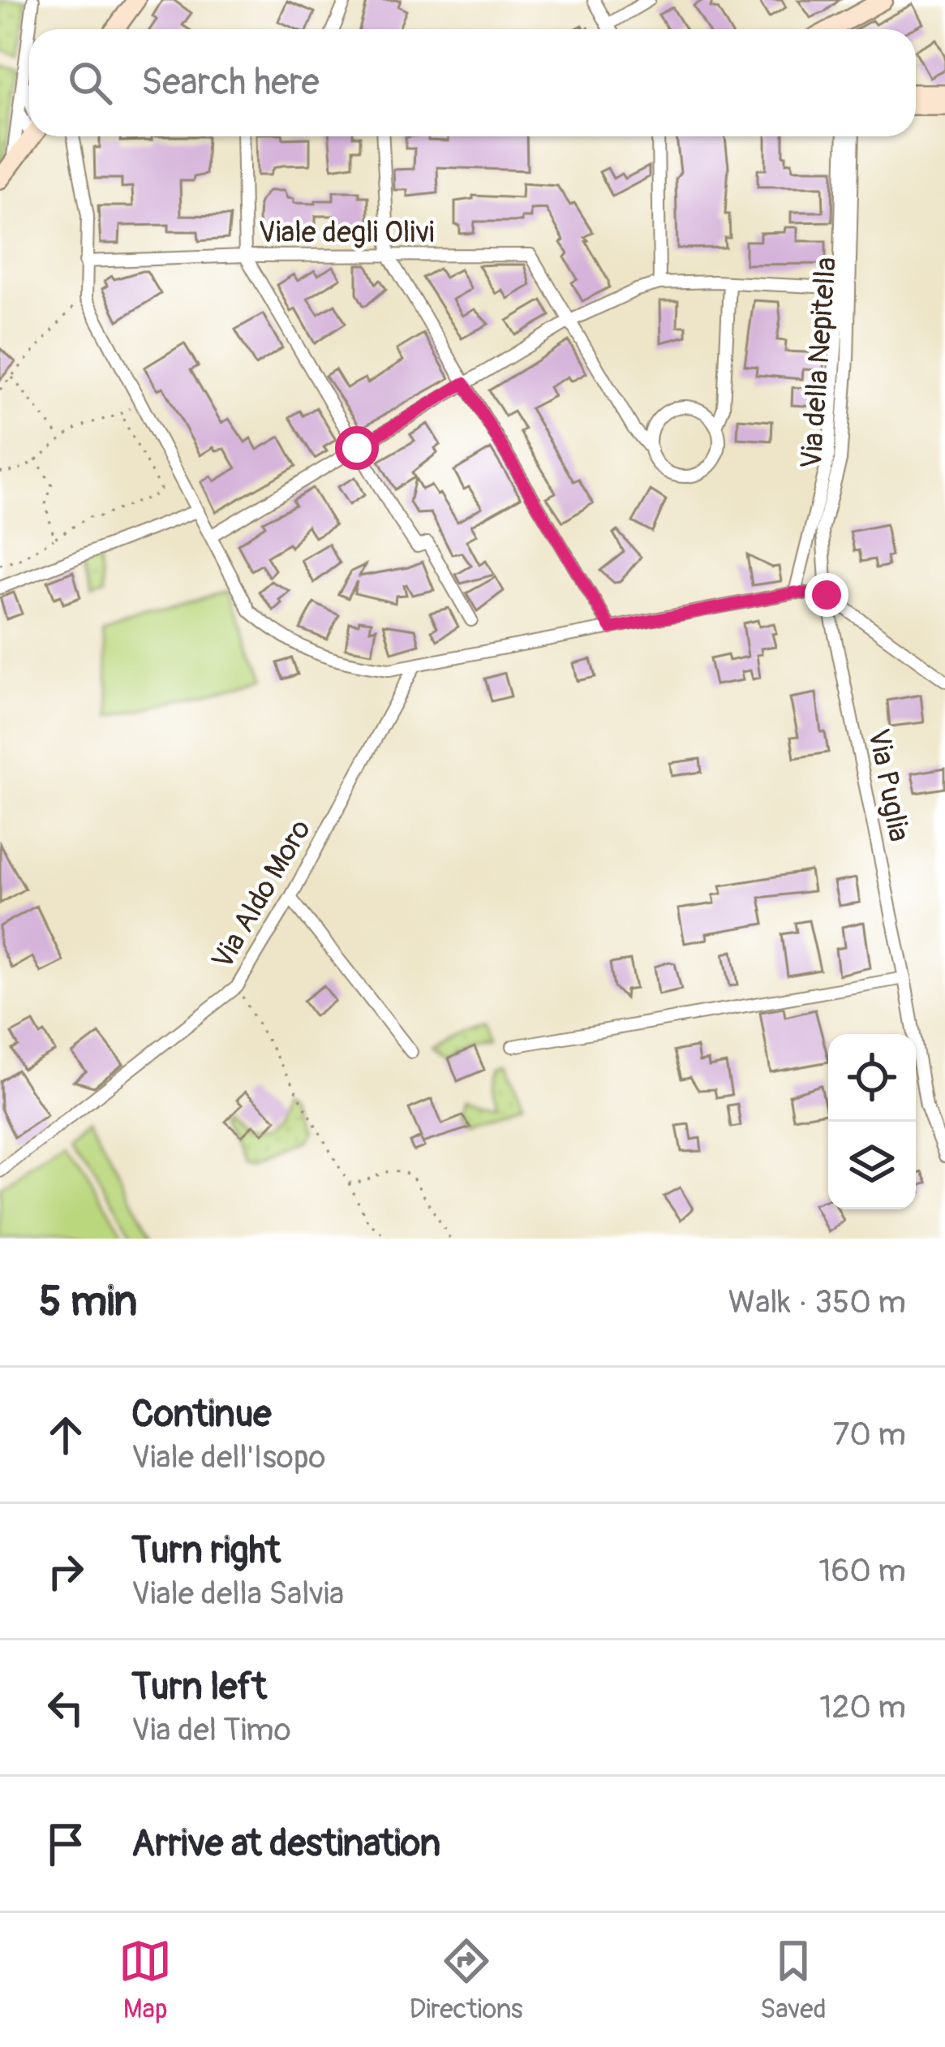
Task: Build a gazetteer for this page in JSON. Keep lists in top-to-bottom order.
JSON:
{
  "streets": {
    "street": [
      "Viale degli Olivi",
      "Via della Nepitella",
      "Via Puglia",
      "Via Aldo Moro"
    ]
  },
  "crossings": [
    ["Via della Nepitella", "Via Puglia"]
  ],
  "page": {
    "search": "Search here",
    "heading": ["5 min", "Walk · 350 m"],
    "list": [
      ["Continue", "Viale dell'Isopo", "70 m"],
      ["Turn right", "Viale della Salvia", "160 m"],
      ["Turn left", "Via del Timo", "120 m"],
      "Arrive at destination"
    ],
    "nav": ["Map", "Directions", "Saved"]
  }
}
